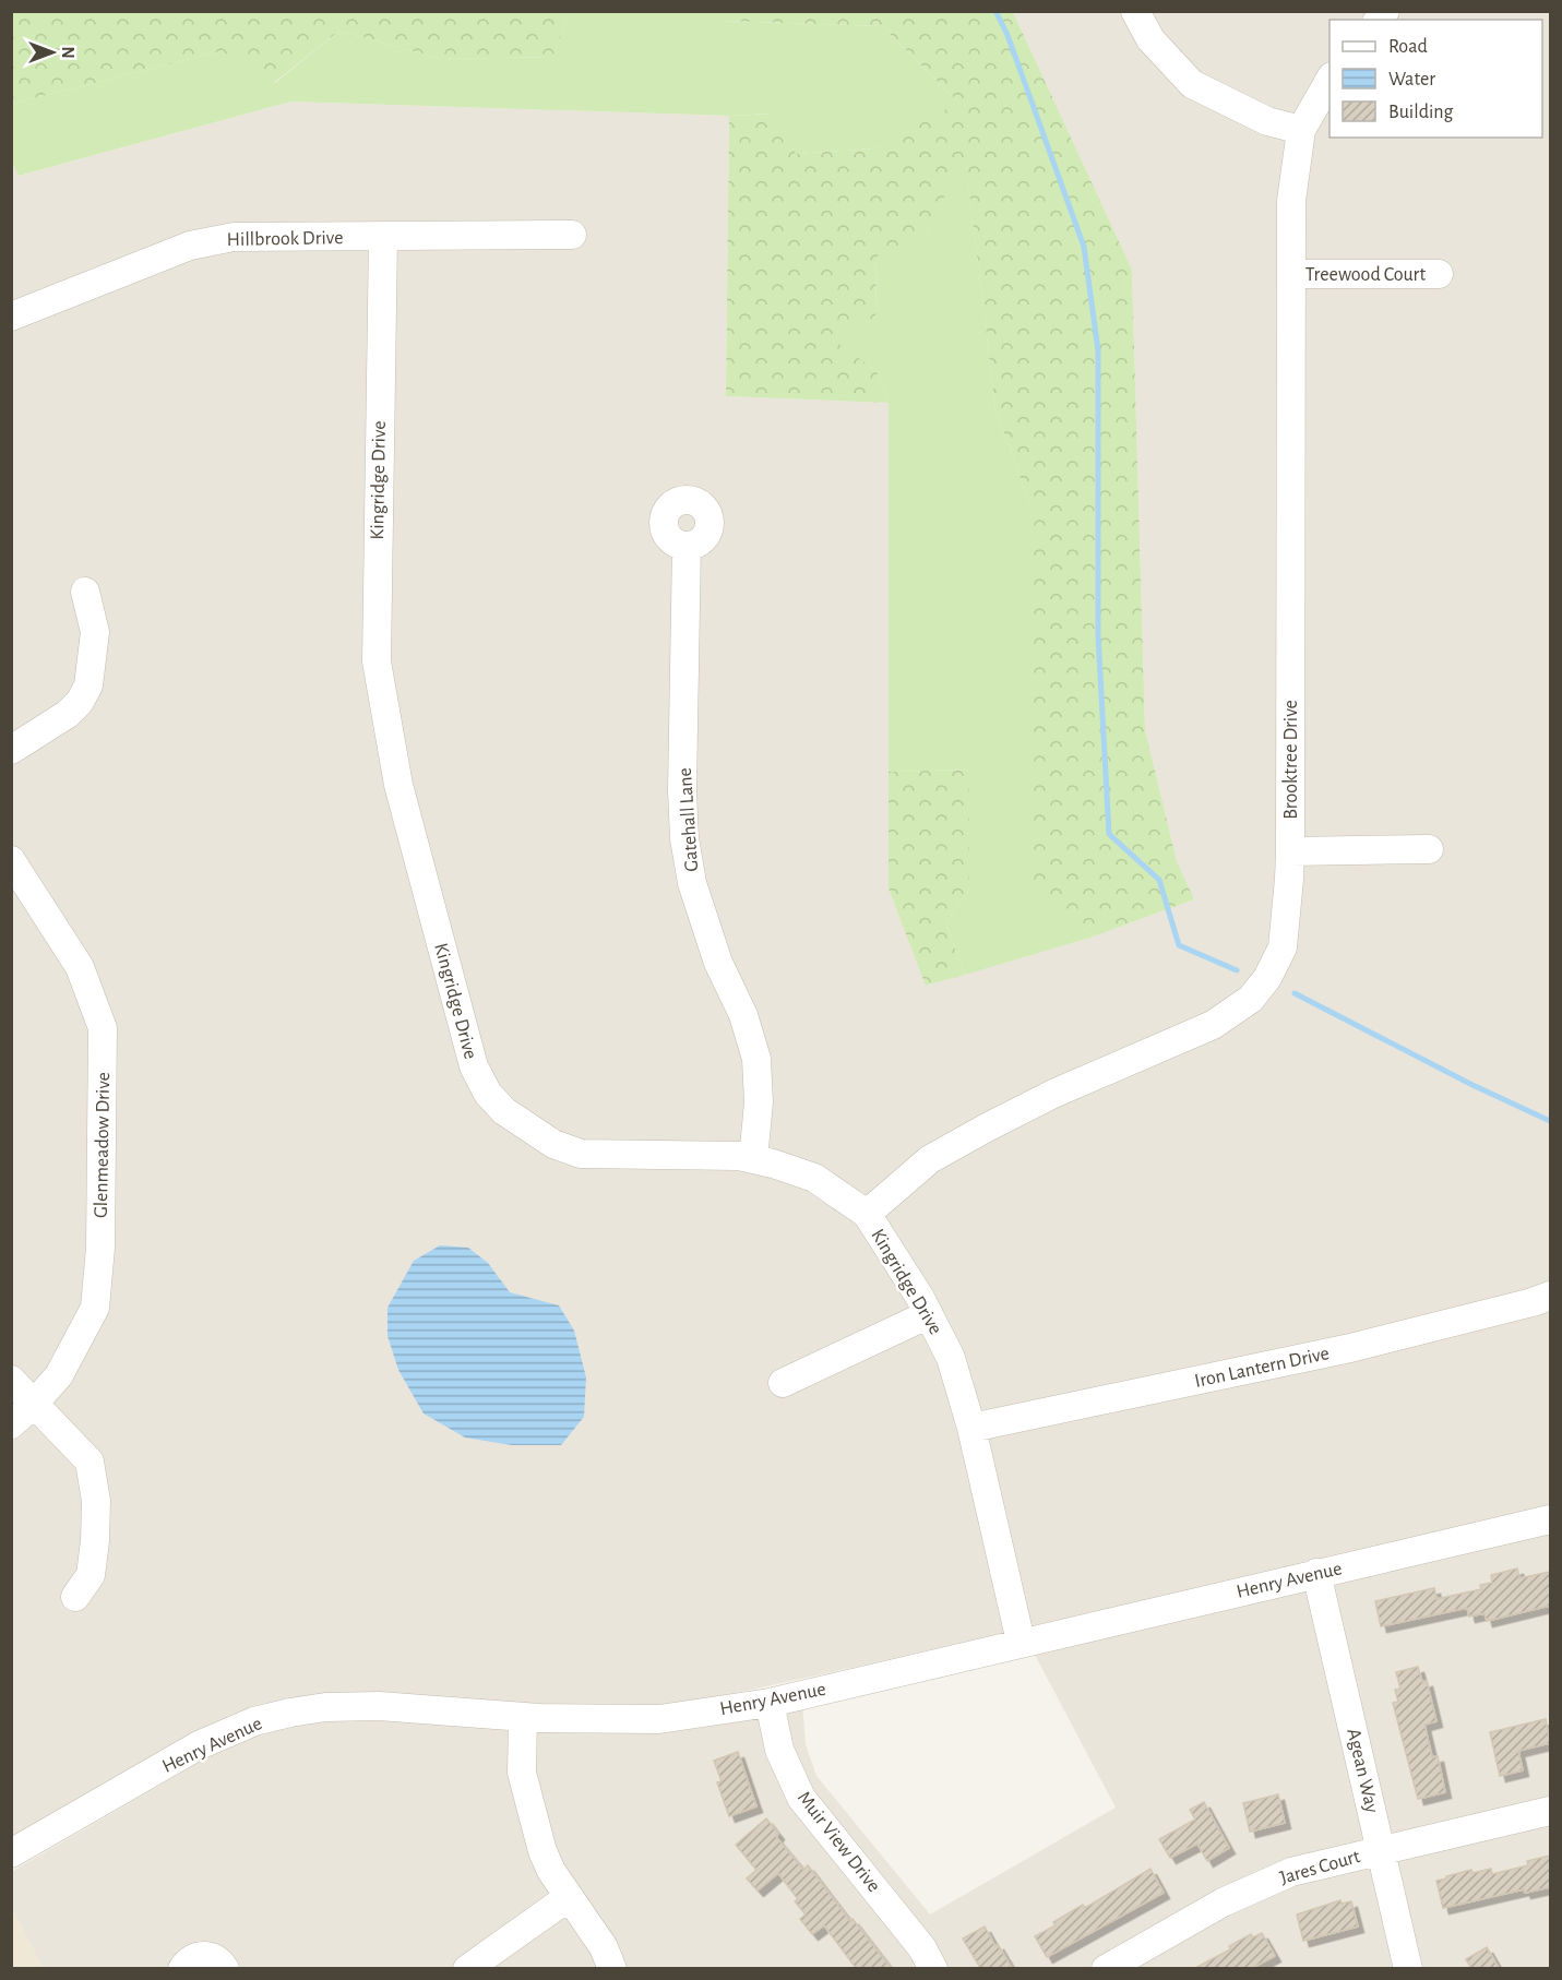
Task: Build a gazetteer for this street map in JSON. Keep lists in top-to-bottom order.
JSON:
{
  "streets": {
    "street": [
      "Hillbrook Drive",
      "Treewood Court",
      "Kingridge Drive",
      "Brooktree Drive",
      "Gatehall Lane",
      "Glenmeadow Drive",
      "Iron Lantern Drive",
      "Henry Avenue",
      "Agean Way",
      "Muir View Drive",
      "Jares Court"
    ]
  },
  "crossings": [
    ["Hillbrook Drive", "Kingridge Drive"],
    ["Treewood Court", "Brooktree Drive"],
    ["Kingridge Drive", "Brooktree Drive"],
    ["Kingridge Drive", "Gatehall Lane"],
    ["Kingridge Drive", "Iron Lantern Drive"],
    ["Kingridge Drive", "Henry Avenue"],
    ["Henry Avenue", "Agean Way"],
    ["Henry Avenue", "Muir View Drive"],
    ["Agean Way", "Jares Court"]
  ],
  "legend": ["Road", "Water", "Building"],
  "north": "right"
}
